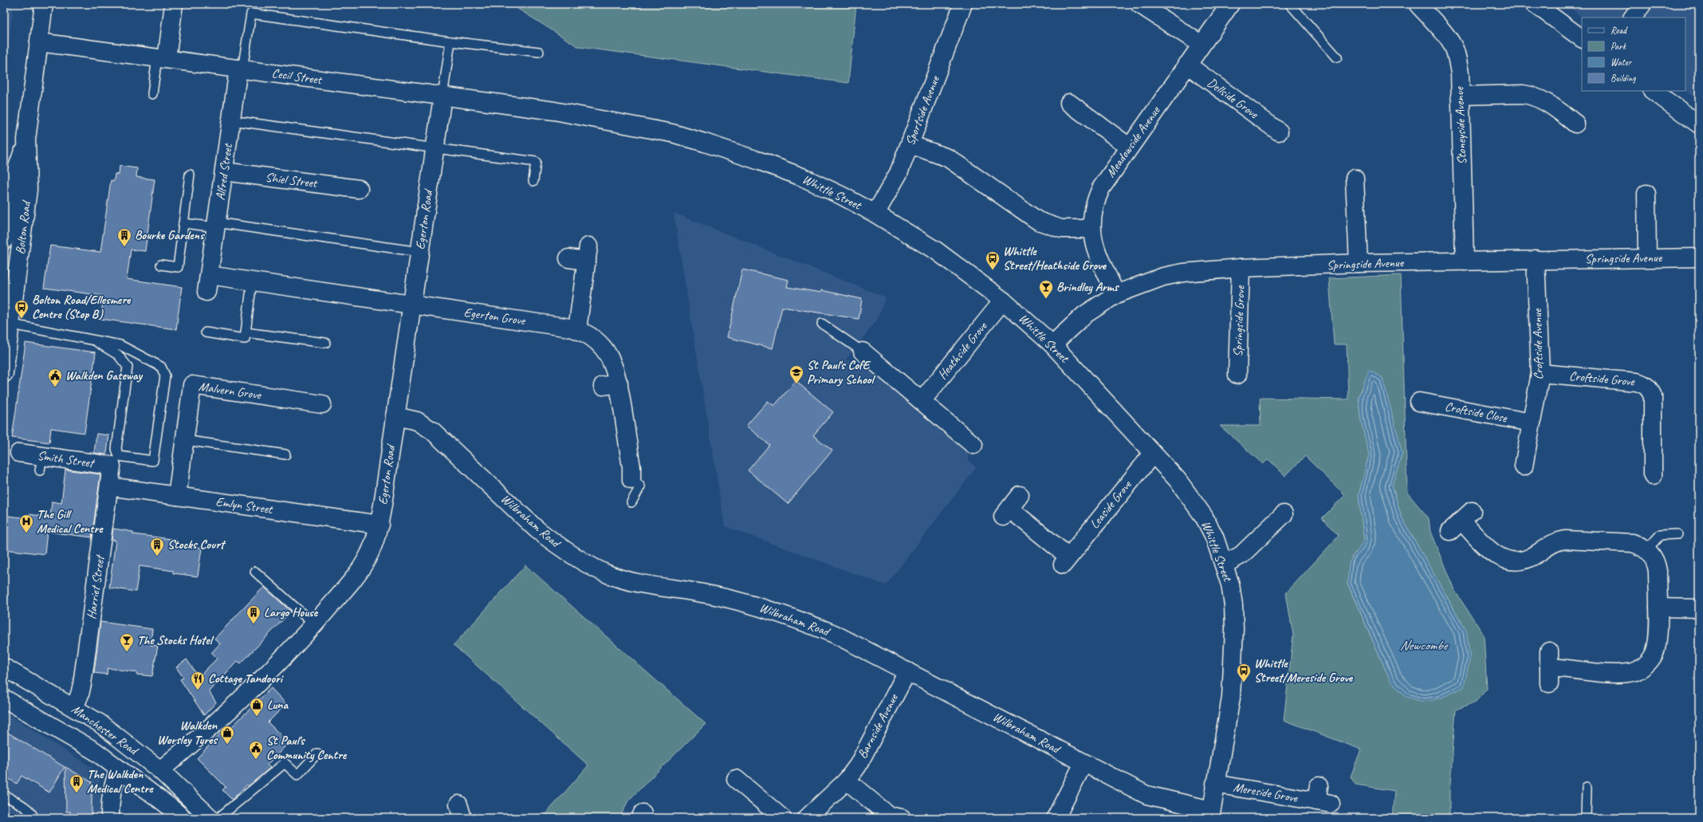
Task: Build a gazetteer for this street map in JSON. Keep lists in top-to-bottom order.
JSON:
{
  "streets": {
    "street": [
      "Cecil Street",
      "Dellside Grove",
      "Sportside Avenue",
      "Stoneyside Avenue",
      "Meadowside Avenue",
      "Alfred Street",
      "Shiel Street",
      "Whittle Street",
      "Egerton Road",
      "Bolton Road",
      "Springside Avenue",
      "Egerton Grove",
      "Springside Grove",
      "Croftside Avenue",
      "Heathside Grove",
      "Croftside Grove",
      "Malvern Grove",
      "Croftside Close",
      "Smith Street",
      "Leaside Grove",
      "Emlyn Street",
      "Wilbraham Road",
      "Harriet Street",
      "Barnside Avenue",
      "Manchester Road",
      "Mereside Grove"
    ]
  },
  "crossings": [
    ["Cecil Street", "Alfred Street"],
    ["Cecil Street", "Whittle Street"],
    ["Cecil Street", "Egerton Road"],
    ["Cecil Street", "Bolton Road"],
    ["Dellside Grove", "Meadowside Avenue"],
    ["Sportside Avenue", "Whittle Street"],
    ["Stoneyside Avenue", "Springside Avenue"],
    ["Meadowside Avenue", "Springside Avenue"],
    ["Alfred Street", "Shiel Street"],
    ["Whittle Street", "Springside Avenue"],
    ["Whittle Street", "Heathside Grove"],
    ["Whittle Street", "Leaside Grove"],
    ["Whittle Street", "Wilbraham Road"],
    ["Whittle Street", "Mereside Grove"],
    ["Egerton Road", "Egerton Grove"],
    ["Egerton Road", "Emlyn Street"],
    ["Egerton Road", "Wilbraham Road"],
    ["Egerton Road", "Manchester Road"],
    ["Springside Avenue", "Springside Grove"],
    ["Springside Avenue", "Croftside Avenue"],
    ["Croftside Avenue", "Croftside Grove"],
    ["Croftside Avenue", "Croftside Close"],
    ["Malvern Grove", "Emlyn Street"],
    ["Smith Street", "Harriet Street"],
    ["Emlyn Street", "Harriet Street"],
    ["Wilbraham Road", "Barnside Avenue"],
    ["Harriet Street", "Manchester Road"]
  ],
  "water": ["Newcombe"],
  "places": {
    "building": [
      "Bourke Gardens",
      "Stocks Court",
      "Largo House",
      "The Walkden Medical Centre"
    ],
    "bus stop": ["Whittle Street/Heathside Grove", "Bolton Road/Ellesmere Centre (Stop B)", "Whittle Street/Mereside Grove"],
    "bar": ["Brindley Arms", "The Stocks Hotel"],
    "school or university": ["St Paul's CofE Primary School"],
    "public building": ["Walkden Gateway", "St Paul's Community Centre"],
    "hospital": ["The Gill Medical Centre"],
    "restaurant": ["Cottage Tandoori"],
    "shop": ["Luna", "Walkden Worsley Tyres"]
  },
  "legend": [
    "Road",
    "Park",
    "Water",
    "Building"
  ]
}
